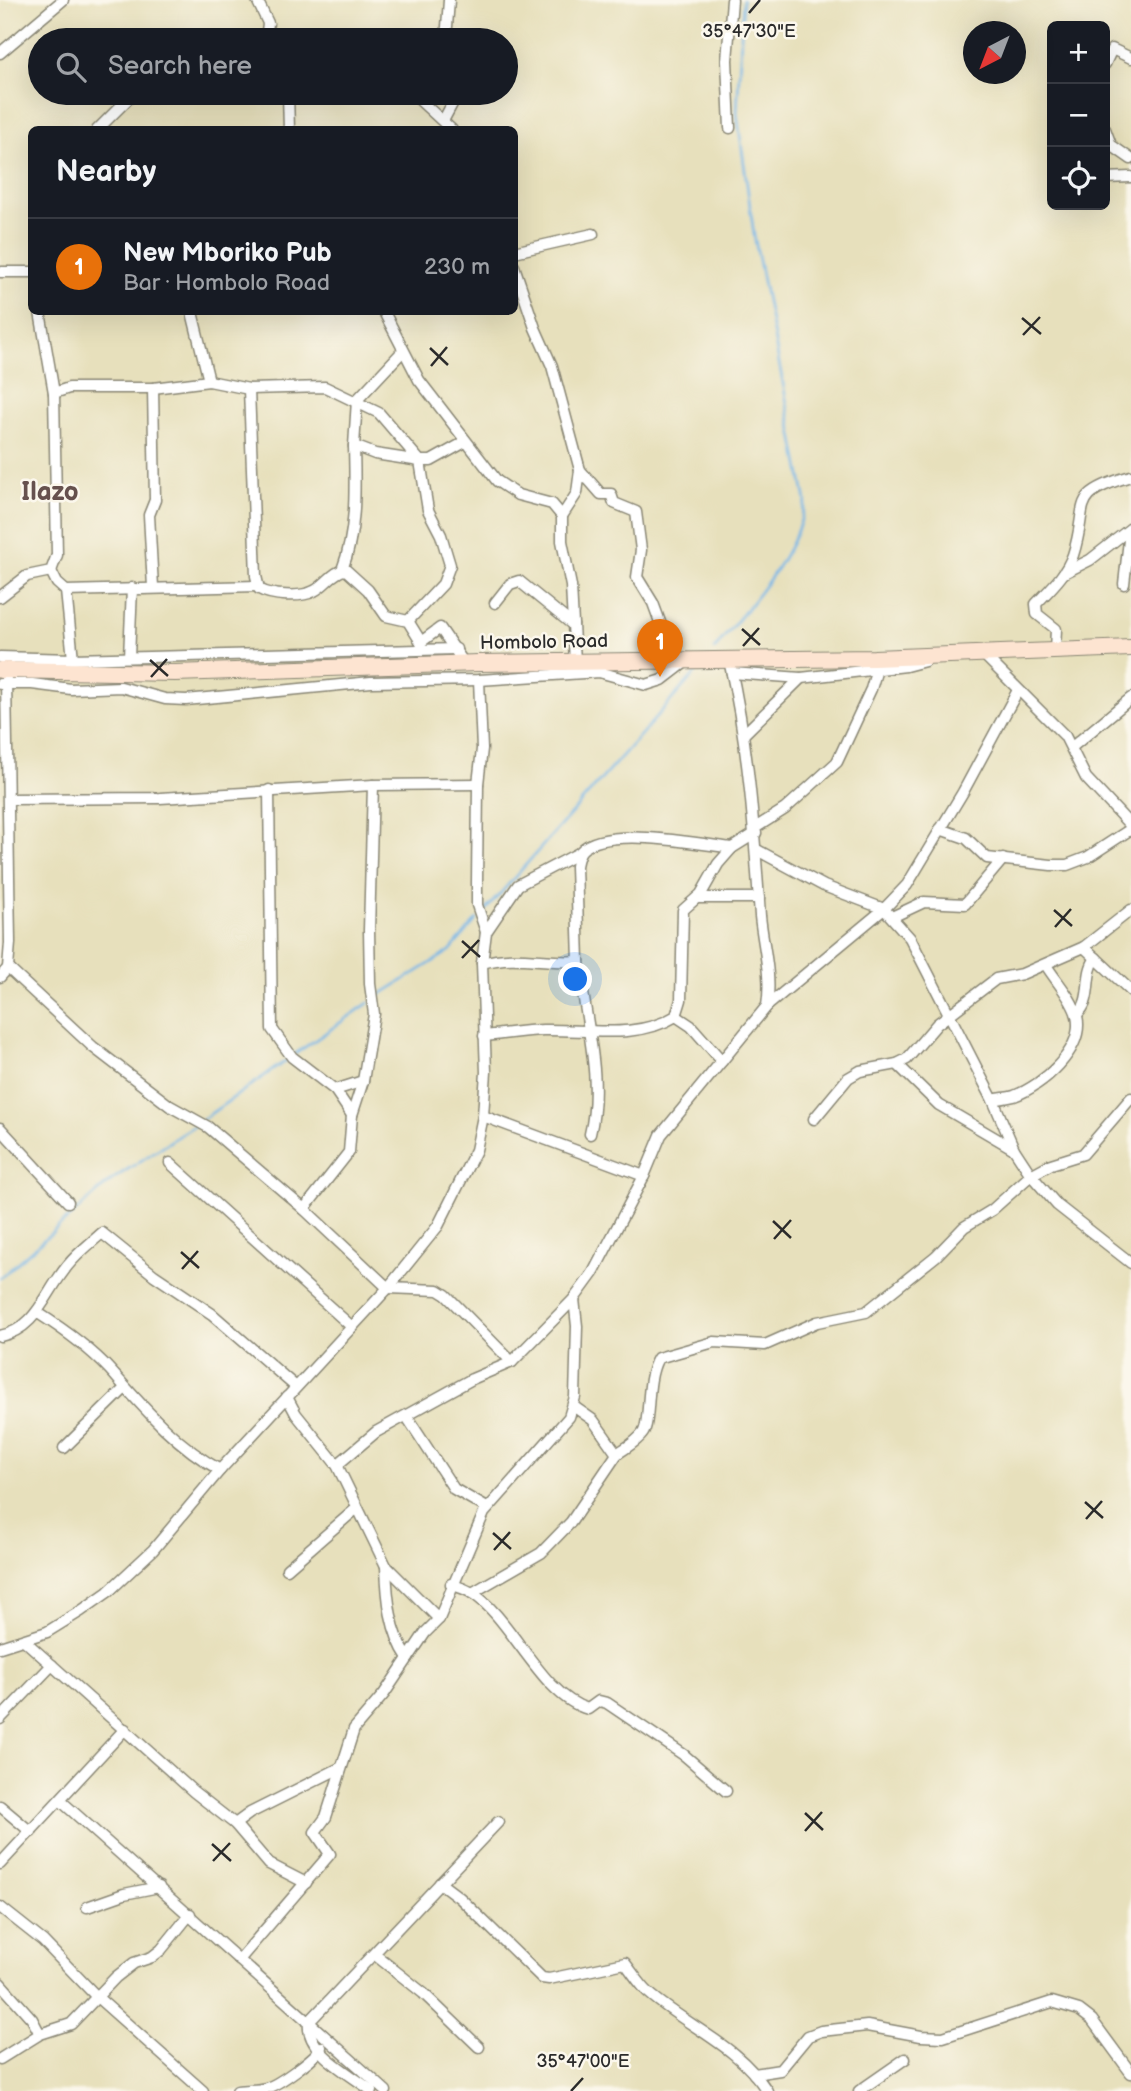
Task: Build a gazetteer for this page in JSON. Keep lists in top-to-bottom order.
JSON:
{
  "streets": {
    "street": ["Hombolo Road"]
  },
  "districts": ["Ilazo"],
  "north": "bottom left",
  "page": {
    "map_buttons": ["+", "−"],
    "search": "Search here",
    "heading": "Nearby",
    "list": [
      {
        "mark": "1",
        "name": "New Mboriko Pub",
        "note": "Bar · Hombolo Road",
        "value": "230 m"
      }
    ],
    "pins": "1"
  },
  "coordinates": ["35°47'30\"E", "35°47'00\"E"]
}
